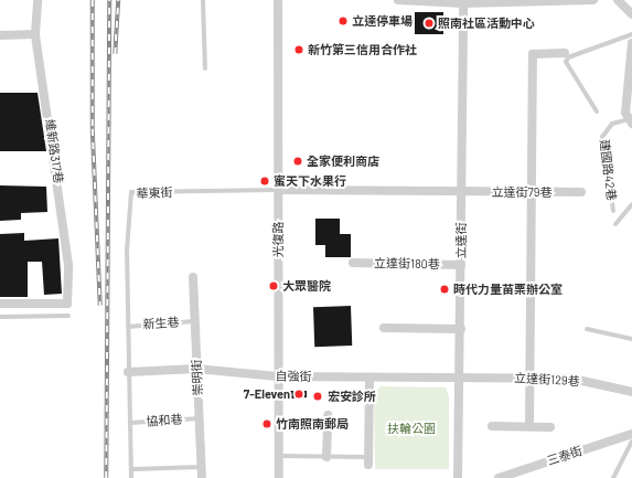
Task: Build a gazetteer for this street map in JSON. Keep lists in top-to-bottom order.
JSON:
{
  "streets": {
    "street": [
      "維新路317巷",
      "立達街79巷",
      "華東街",
      "光復路",
      "立達街",
      "立達街180巷",
      "自強街",
      "崇明街",
      "立達街129巷",
      "三泰街"
    ],
    "lane": ["建國路42巷", "新生巷", "協和巷"]
  },
  "crossings": [
    ["立達街79巷", "華東街"],
    ["立達街79巷", "立達街"],
    ["華東街", "光復路"],
    ["華東街", "立達街"],
    ["華東街", "新生巷"],
    ["華東街", "自強街"],
    ["華東街", "協和巷"],
    ["光復路", "自強街"],
    ["立達街", "立達街180巷"],
    ["立達街", "自強街"],
    ["立達街", "立達街129巷"],
    ["新生巷", "崇明街"],
    ["自強街", "崇明街"],
    ["自強街", "立達街129巷"],
    ["崇明街", "協和巷"]
  ],
  "parks": ["扶輪公園"],
  "places": [
    "立達停車場",
    "照南社區活動中心",
    "新竹第三信用合作社",
    "全家便利商店",
    "蜜天下水果行",
    "大眾醫院",
    "時代力量苗栗辦公室",
    "7-Eleven",
    "宏安診所",
    "竹南照南郵局"
  ]
}
